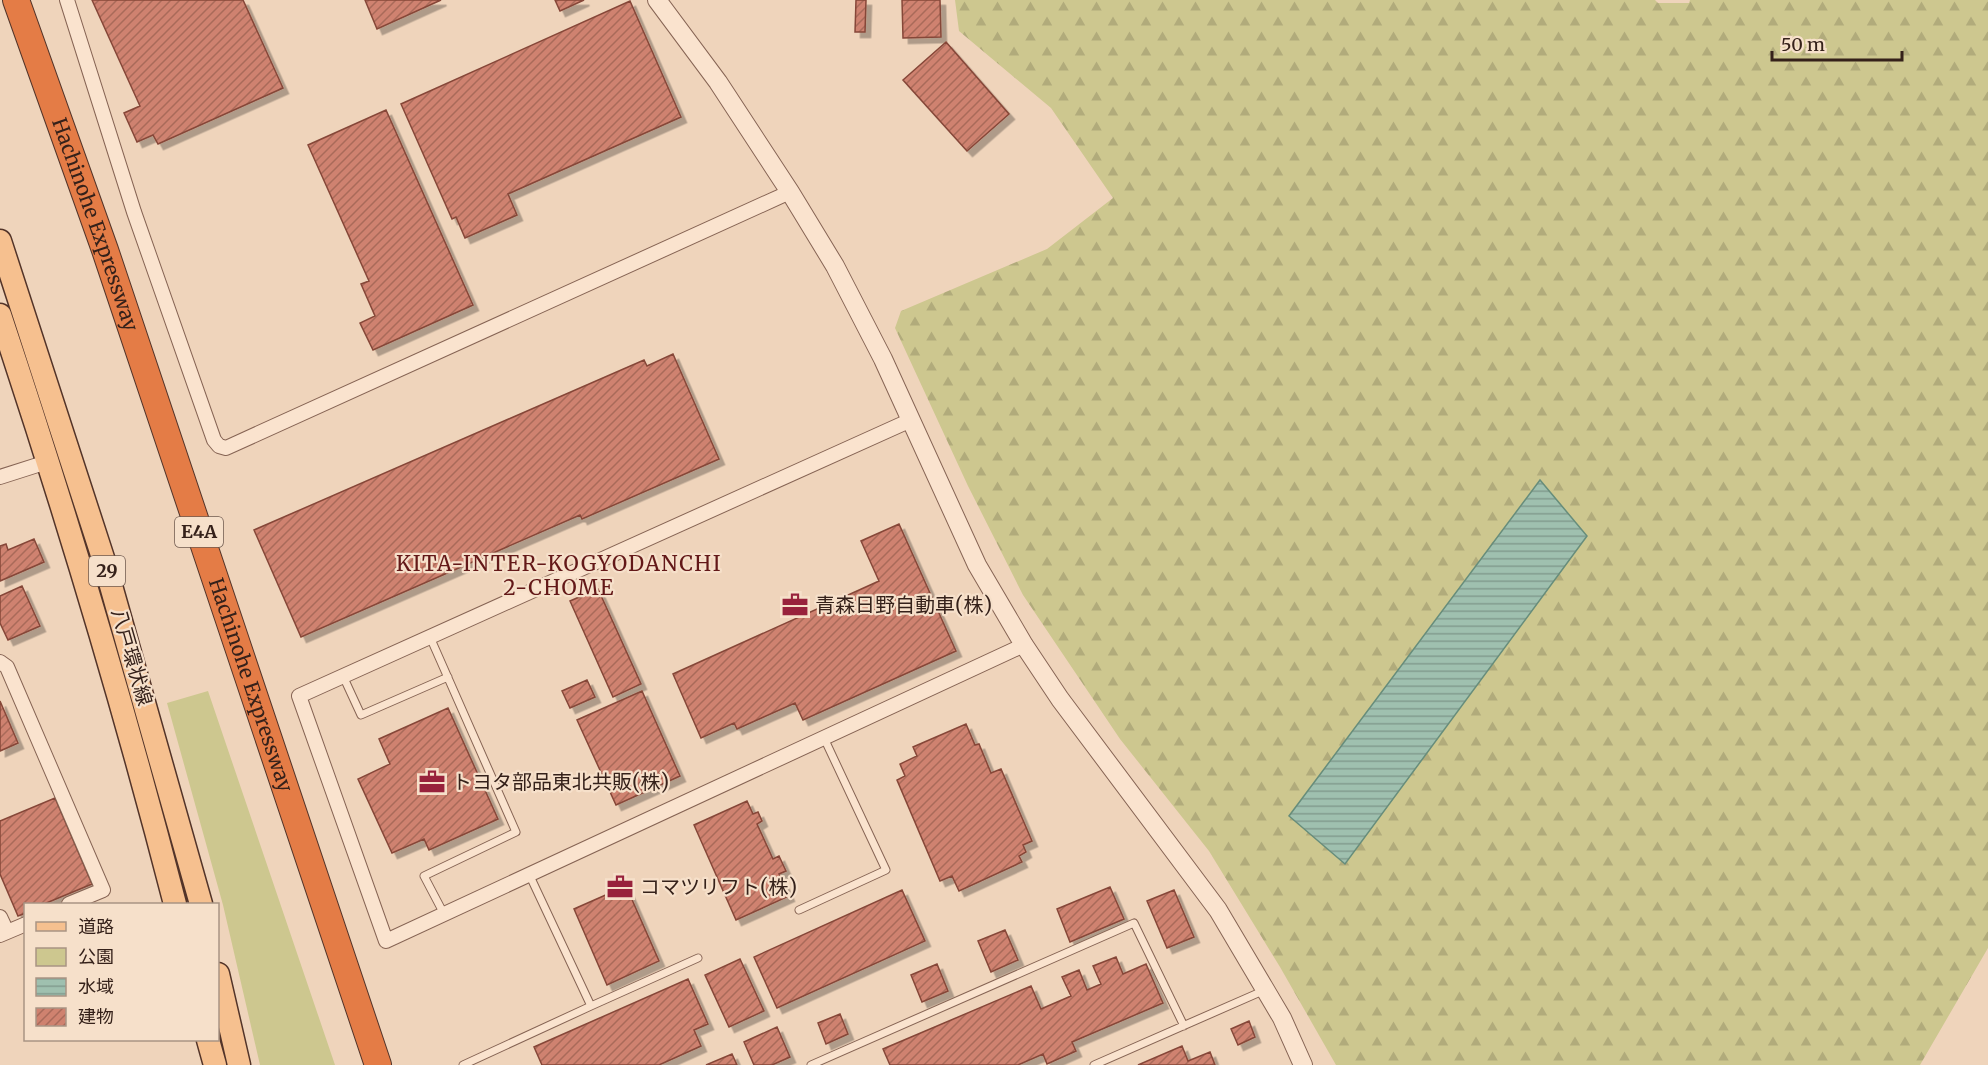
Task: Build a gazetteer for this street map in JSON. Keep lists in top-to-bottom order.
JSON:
{
  "streets": {
    "highway": ["Hachinohe Expressway", "E4A"],
    "main road": ["29", "八戸環状線"]
  },
  "districts": ["KITA-INTER-KOGYODANCHI 2-CHOME"],
  "places": {
    "office": ["青森日野自動車(株)", "トヨタ部品東北共販(株)", "コマツリフト(株)"]
  },
  "legend": [
    "道路",
    "公園",
    "水域",
    "建物"
  ],
  "scale_bar": "50 m"
}
